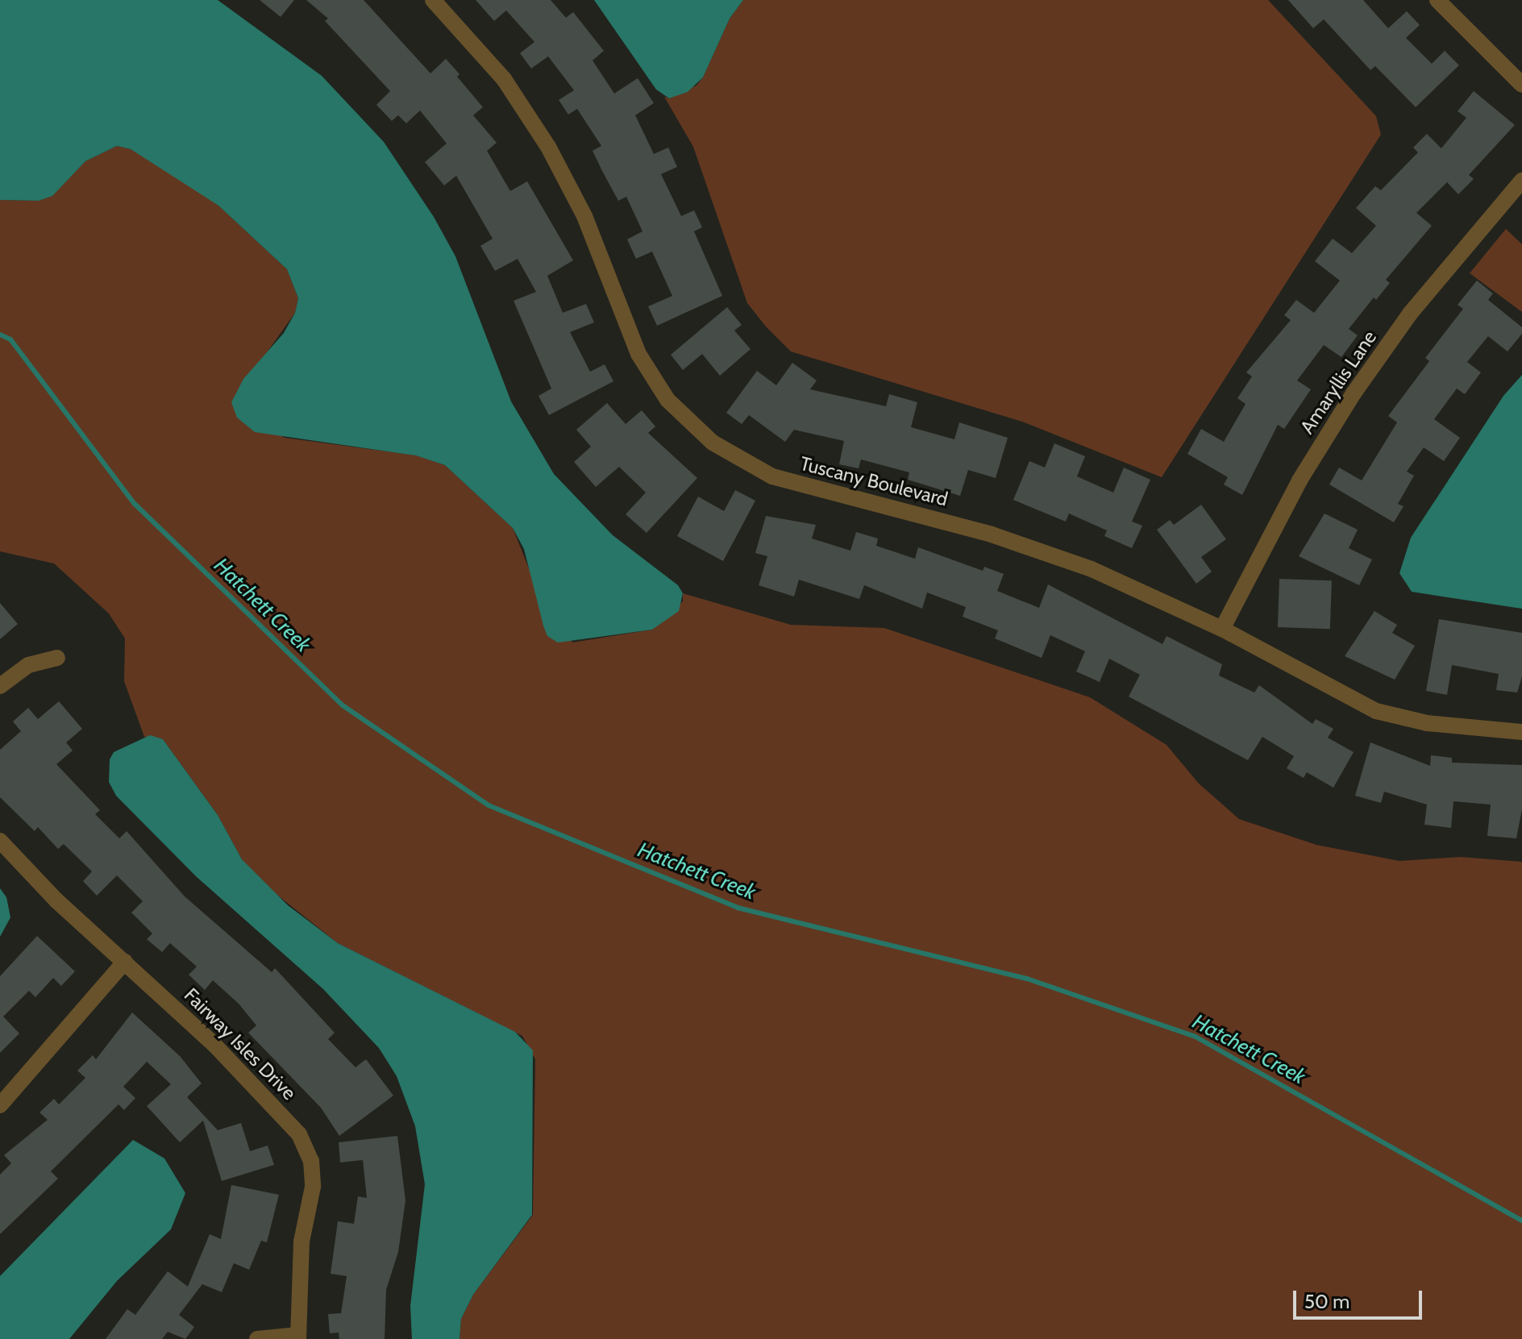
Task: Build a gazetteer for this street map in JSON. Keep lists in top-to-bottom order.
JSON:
{
  "streets": {
    "street": ["Amaryllis Lane", "Tuscany Boulevard", "Fairway Isles Drive"]
  },
  "crossings": [
    ["Amaryllis Lane", "Tuscany Boulevard"]
  ],
  "water": ["Hatchett Creek"],
  "scale_bar": "50 m"
}
